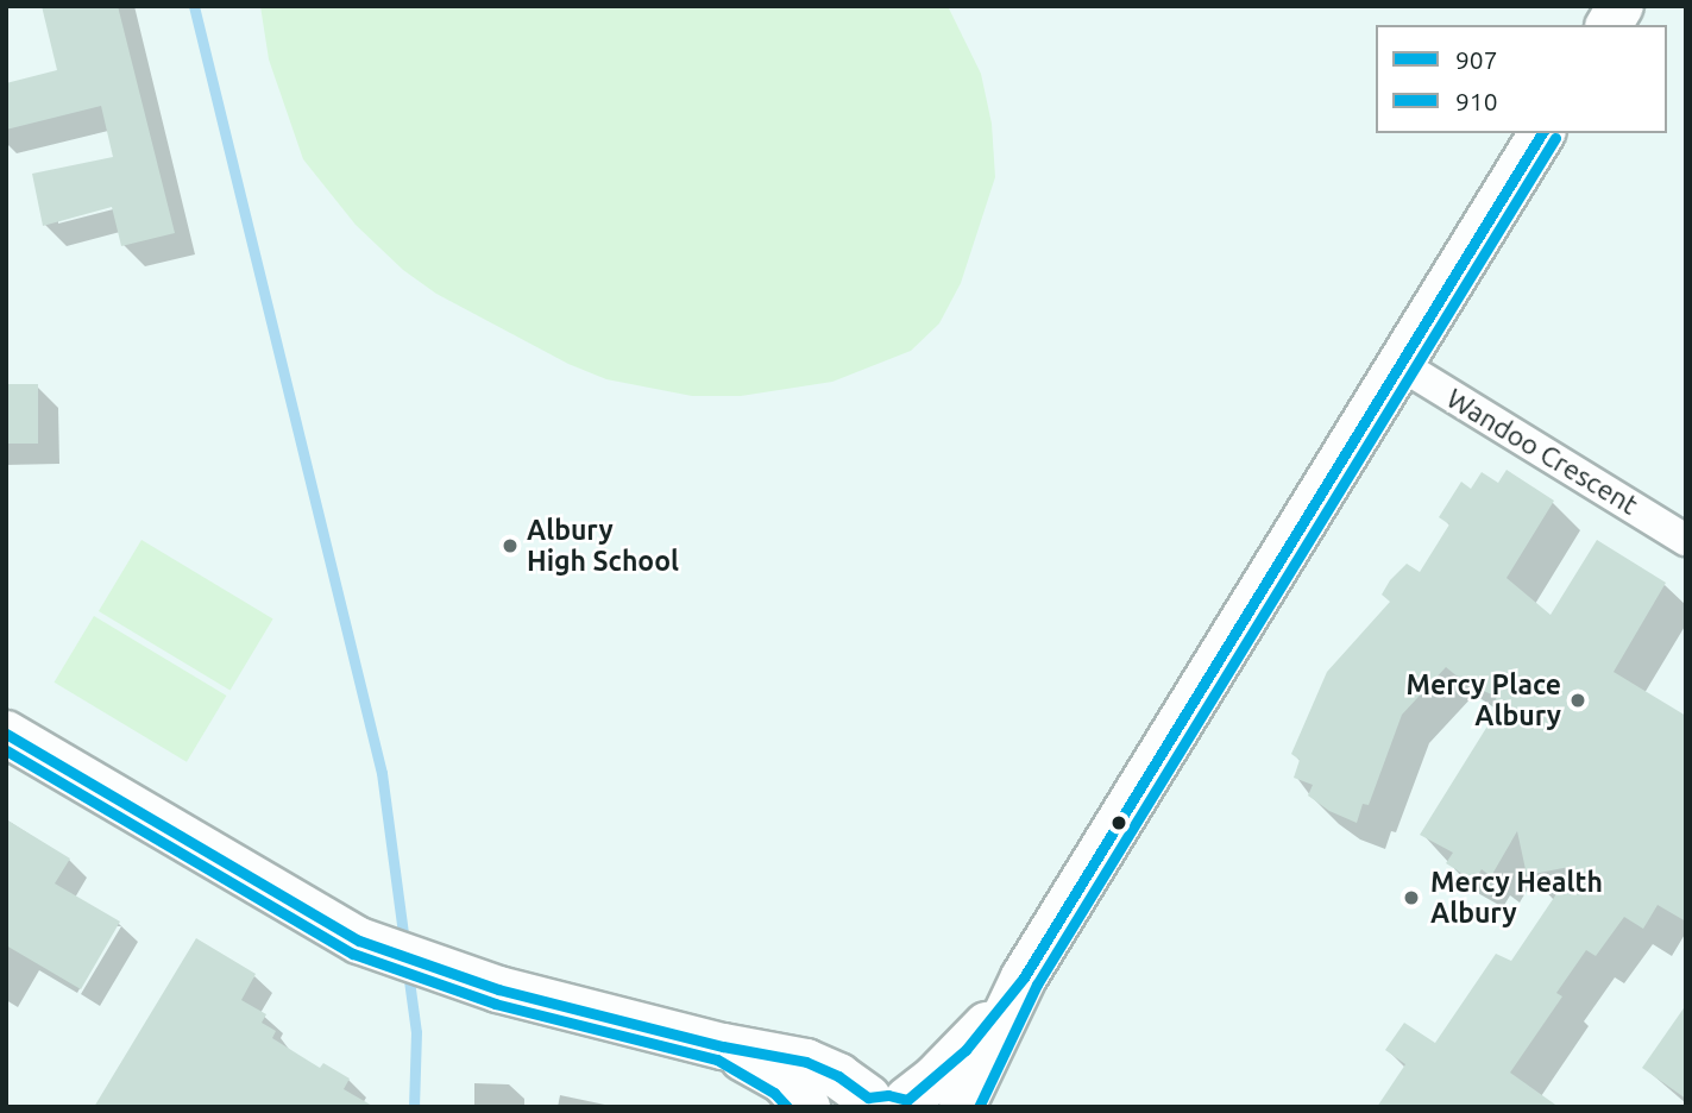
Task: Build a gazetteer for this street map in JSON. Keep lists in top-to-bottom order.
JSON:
{
  "streets": {
    "street": ["Wandoo Crescent"]
  },
  "places": ["Albury High School", "Mercy Place Albury", "Mercy Health Albury"],
  "lines": ["transit line 907", "transit line 910"],
  "legend": ["907", "910"]
}
